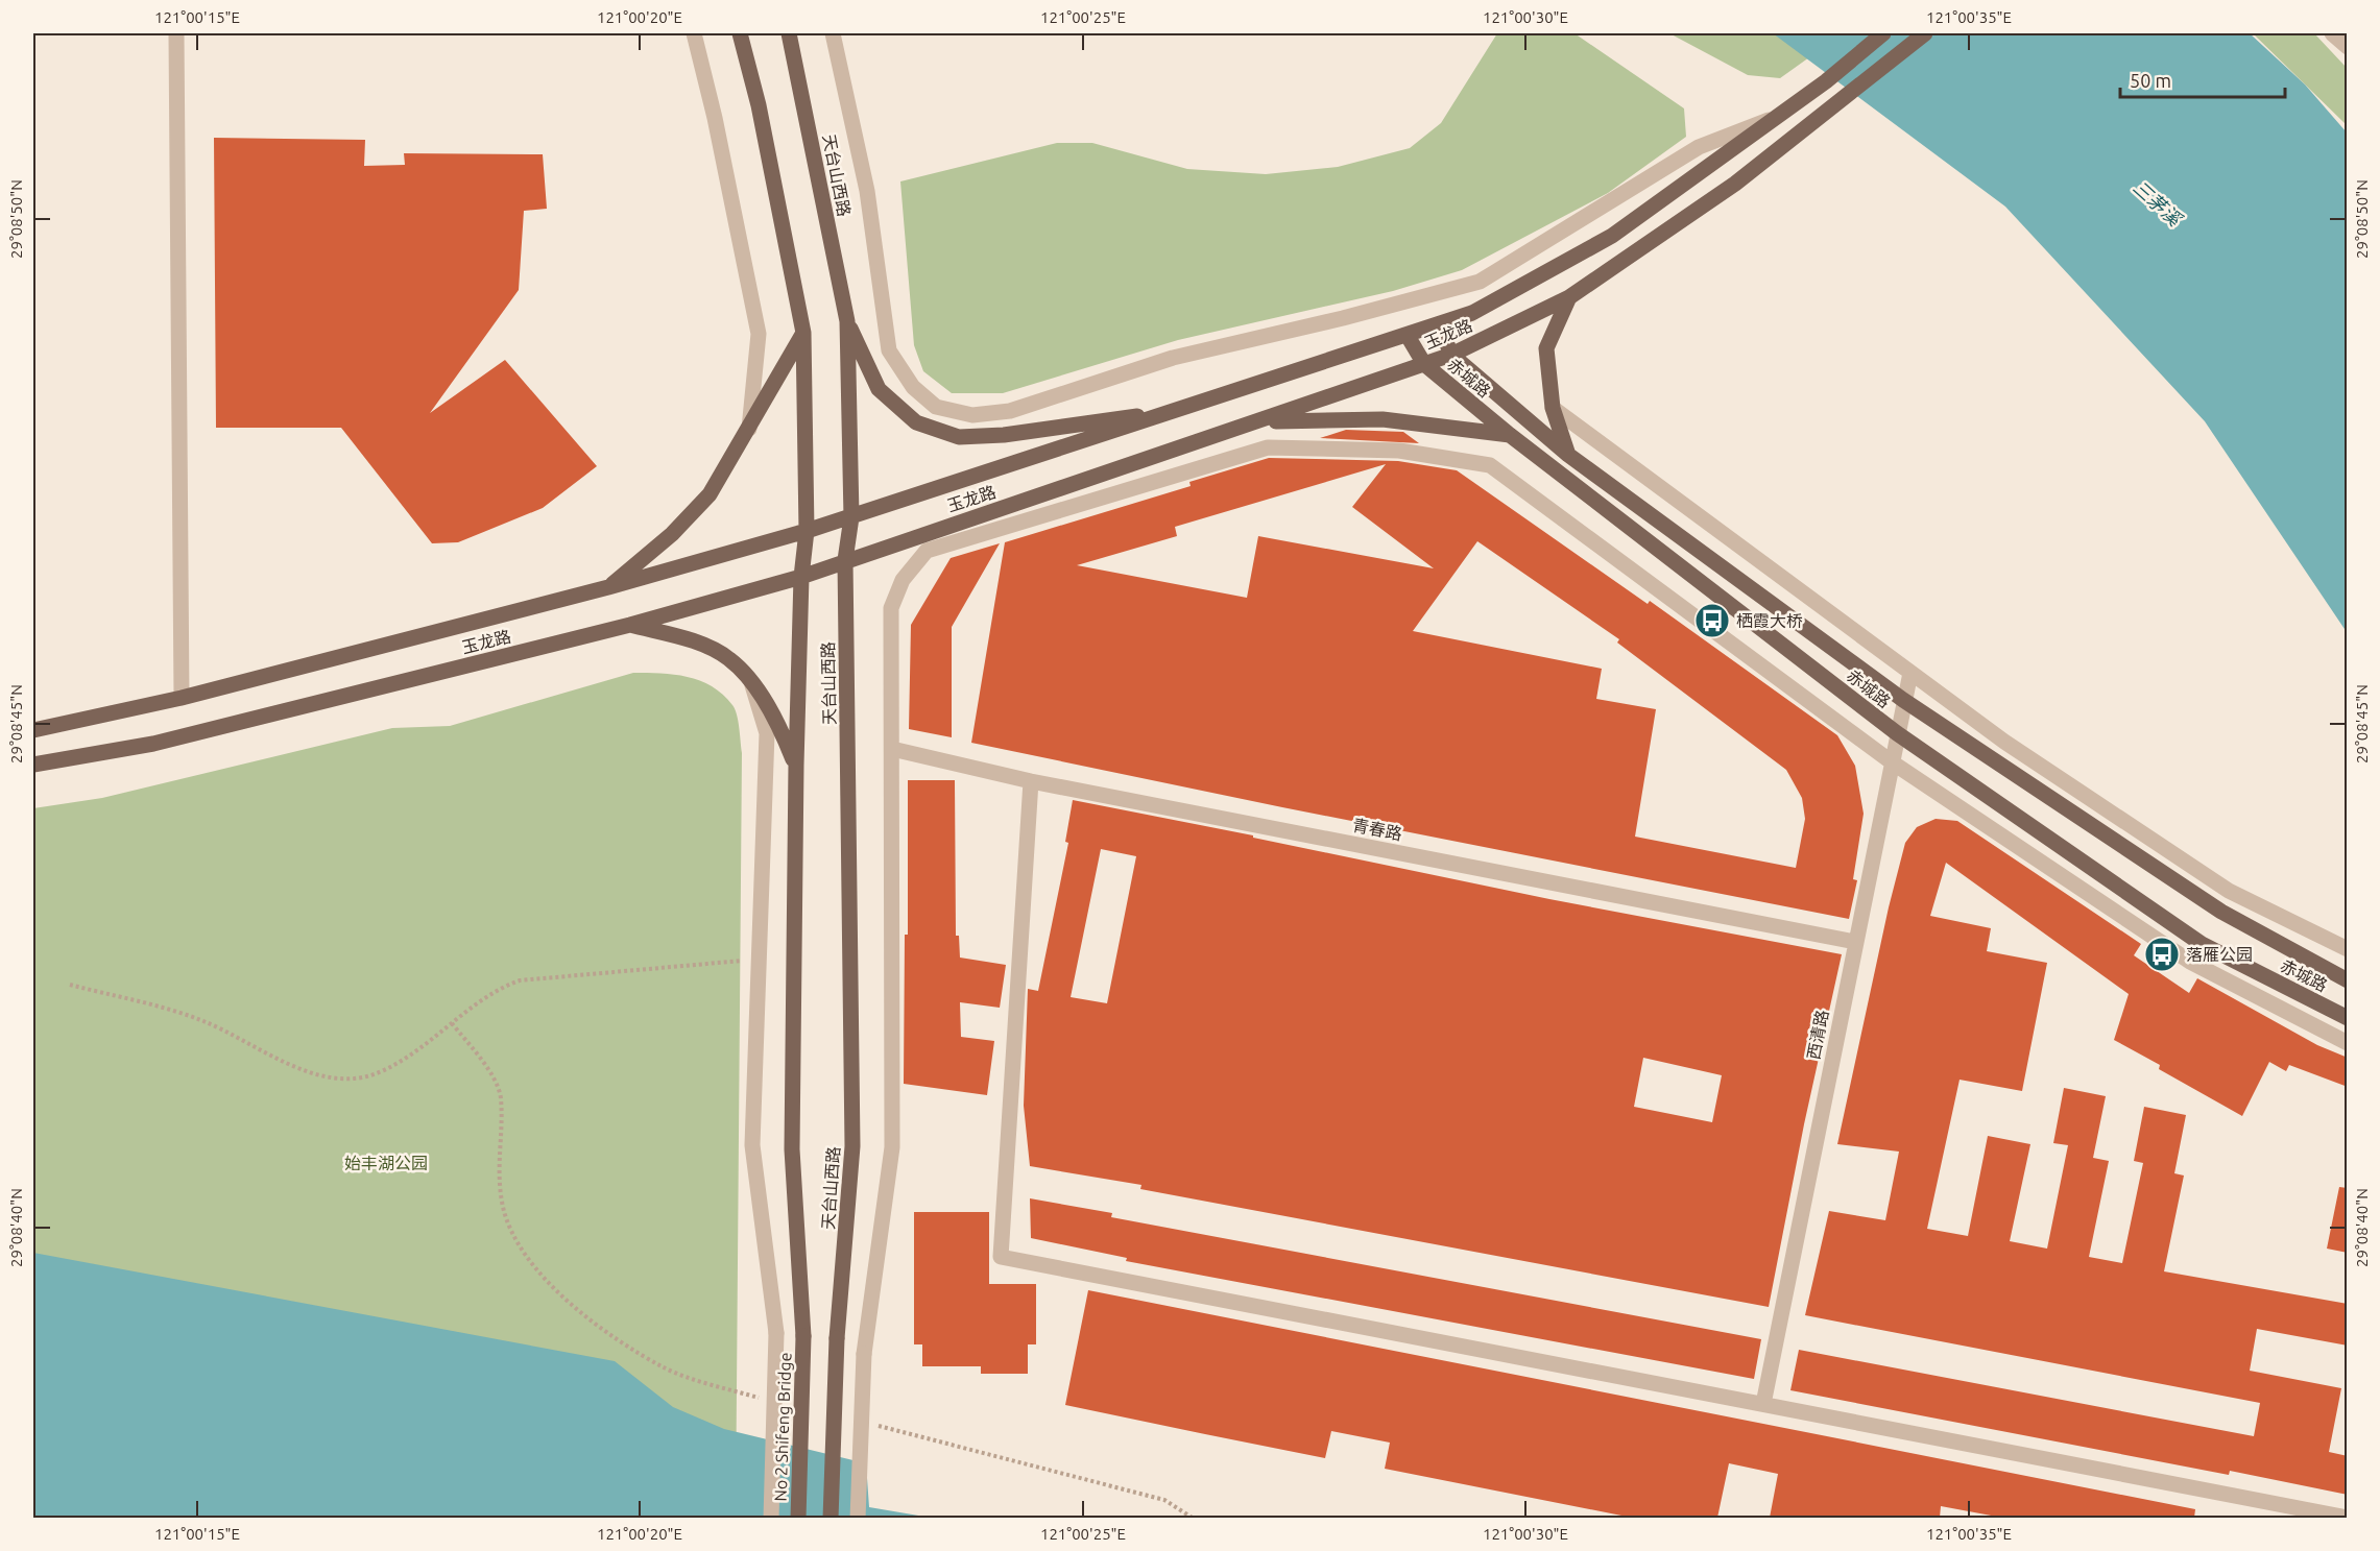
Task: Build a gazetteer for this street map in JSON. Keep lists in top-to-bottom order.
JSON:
{
  "streets": {
    "main road": [
      "天台山西路",
      "玉龙路",
      "赤城路",
      "No 2 Shifeng Bridge"
    ],
    "street": ["青春路", "西清路"]
  },
  "crossings": [
    ["天台山西路", "玉龙路"],
    ["天台山西路", "No 2 Shifeng Bridge"],
    ["玉龙路", "赤城路"],
    ["赤城路", "西清路"],
    ["青春路", "西清路"]
  ],
  "water": ["三茅溪"],
  "parks": ["始丰湖公园"],
  "places": {
    "bus stop": ["栖霞大桥", "落雁公园"]
  },
  "scale_bar": "50 m",
  "coordinates": [
    "121°00'15\"E",
    "121°00'20\"E",
    "121°00'25\"E",
    "121°00'30\"E",
    "121°00'35\"E",
    "29°08'50\"N",
    "29°08'45\"N",
    "29°08'40\"N"
  ]
}
